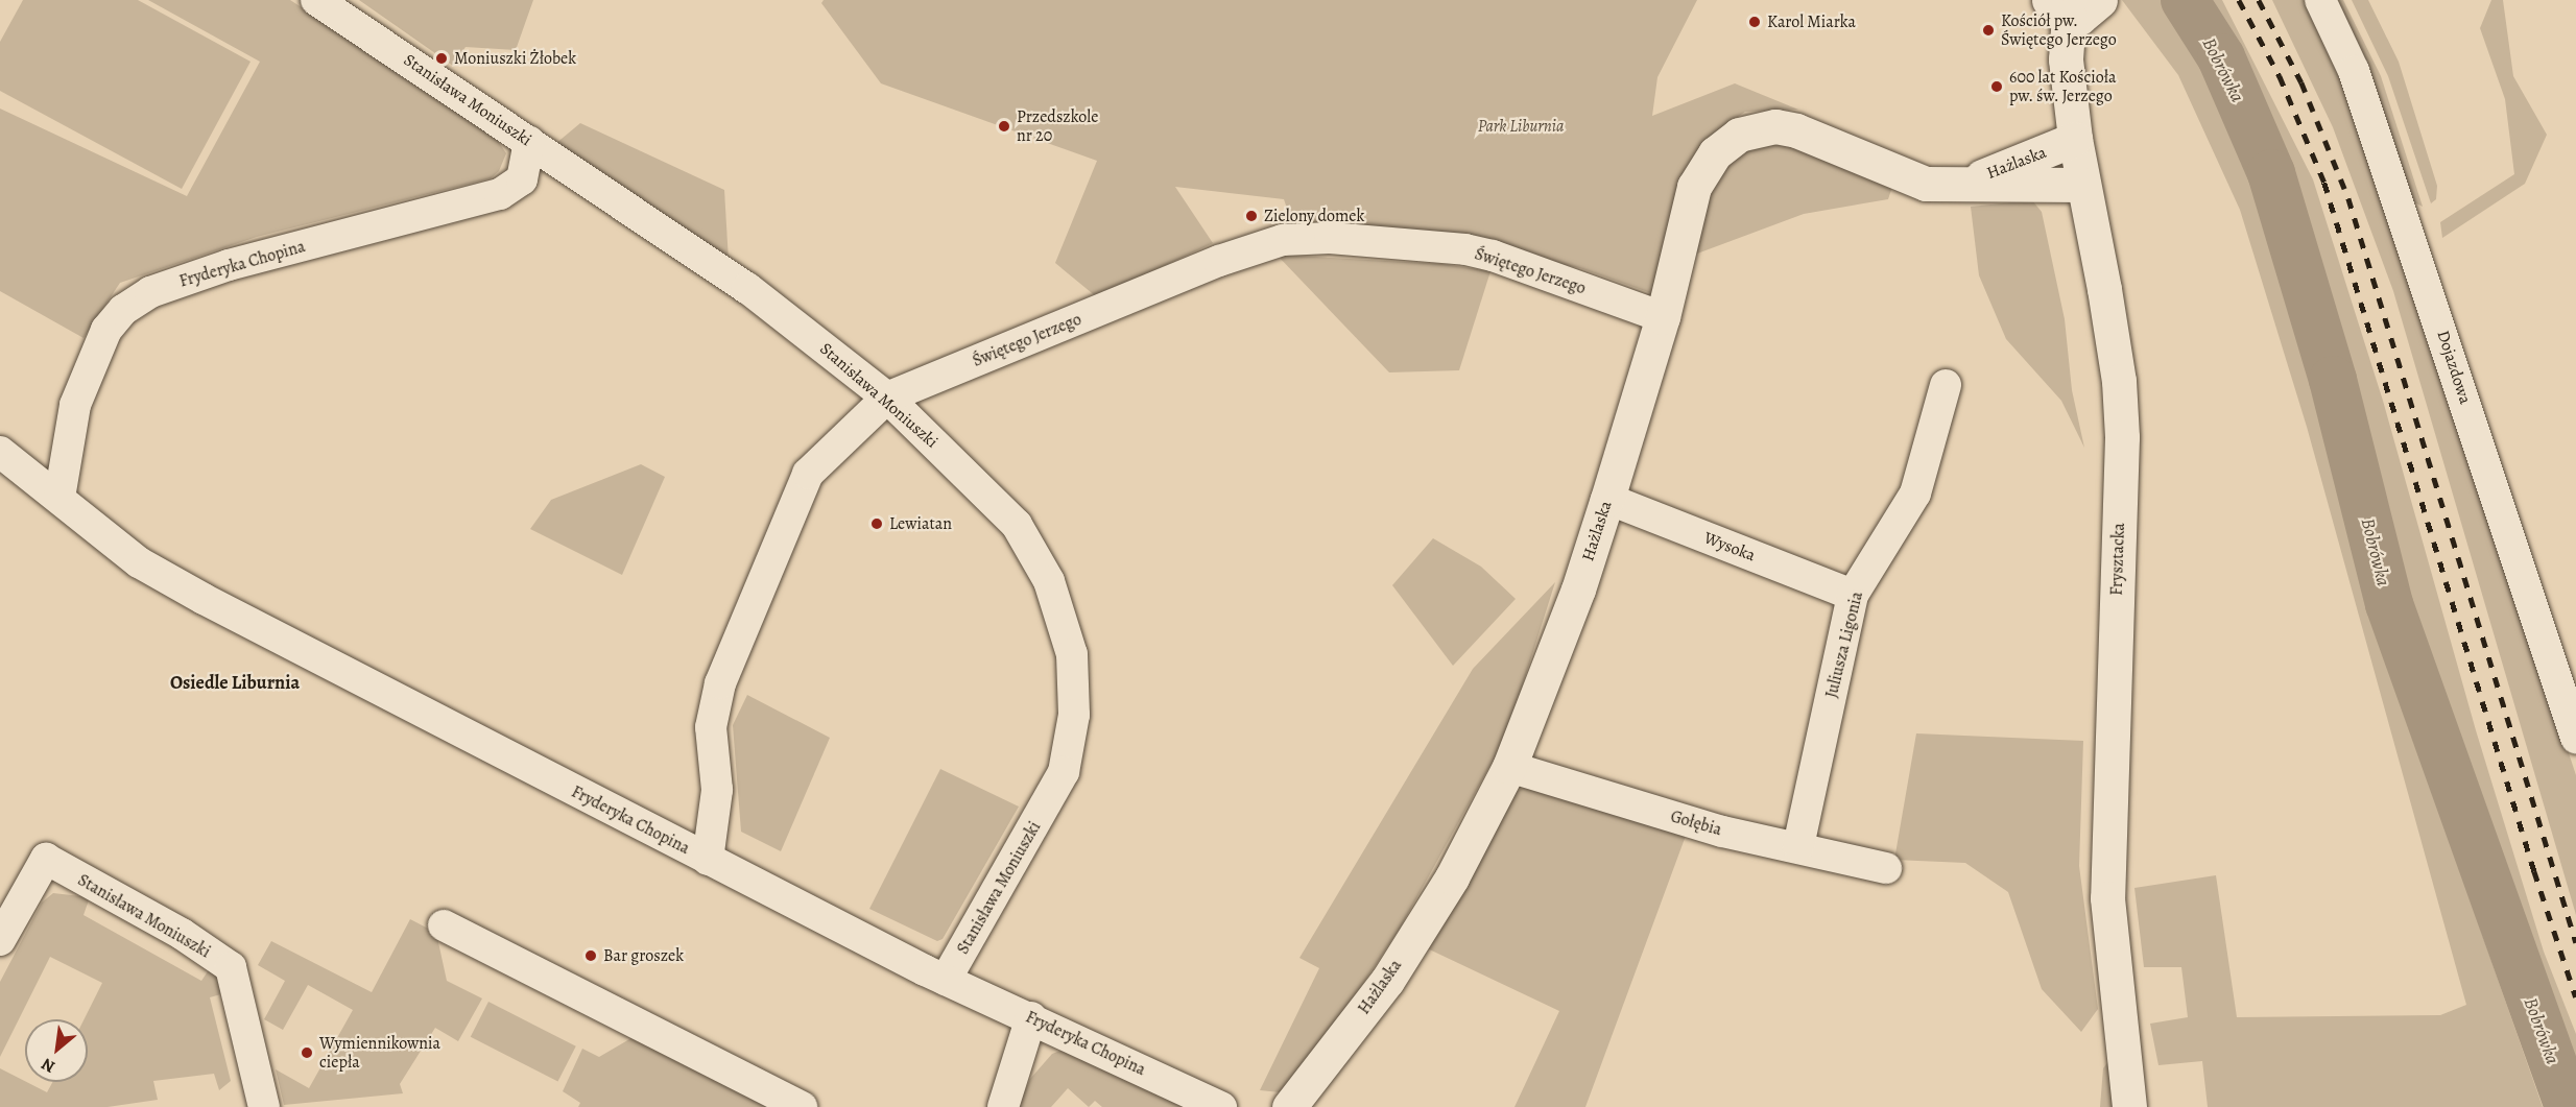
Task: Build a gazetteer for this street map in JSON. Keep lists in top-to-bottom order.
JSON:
{
  "streets": {
    "street": [
      "Stanisława Moniuszki",
      "Hażlaska",
      "Fryderyka Chopina",
      "Świętego Jerzego",
      "Dojazdowa",
      "Wysoka",
      "Frysztacka",
      "Juliusza Ligonia",
      "Gołębia"
    ]
  },
  "crossings": [
    ["Stanisława Moniuszki", "Fryderyka Chopina"],
    ["Stanisława Moniuszki", "Świętego Jerzego"],
    ["Hażlaska", "Świętego Jerzego"],
    ["Hażlaska", "Wysoka"],
    ["Hażlaska", "Frysztacka"],
    ["Hażlaska", "Gołębia"],
    ["Fryderyka Chopina", "Świętego Jerzego"],
    ["Wysoka", "Juliusza Ligonia"],
    ["Juliusza Ligonia", "Gołębia"]
  ],
  "districts": ["Osiedle Liburnia"],
  "water": ["Bobrówka"],
  "parks": ["Park Liburnia"],
  "places": [
    "Karol Miarka",
    "Kościół pw. Świętego Jerzego",
    "Moniuszki Żłobek",
    "600 lat Kościoła pw. św. Jerzego",
    "Przedszkole nr 20",
    "Zielony domek",
    "Lewiatan",
    "Bar groszek",
    "Wymiennikownia ciepła"
  ],
  "north": "bottom left"
}
